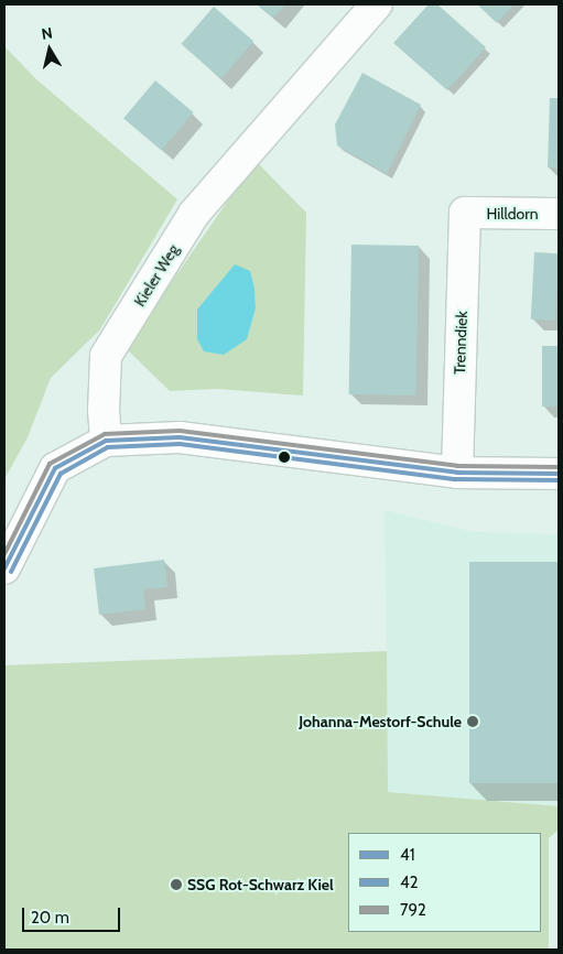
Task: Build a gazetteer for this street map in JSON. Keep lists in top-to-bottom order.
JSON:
{
  "streets": {
    "street": ["Hilldorn", "Kieler Weg", "Trenndiek"]
  },
  "crossings": [
    ["Hilldorn", "Trenndiek"]
  ],
  "places": ["Johanna-Mestorf-Schule", "SSG Rot-Schwarz Kiel"],
  "lines": ["transit line 792", "transit line 41", "transit line 42"],
  "legend": ["41", "42", "792"],
  "scale_bar": "20 m",
  "north": "top"
}
